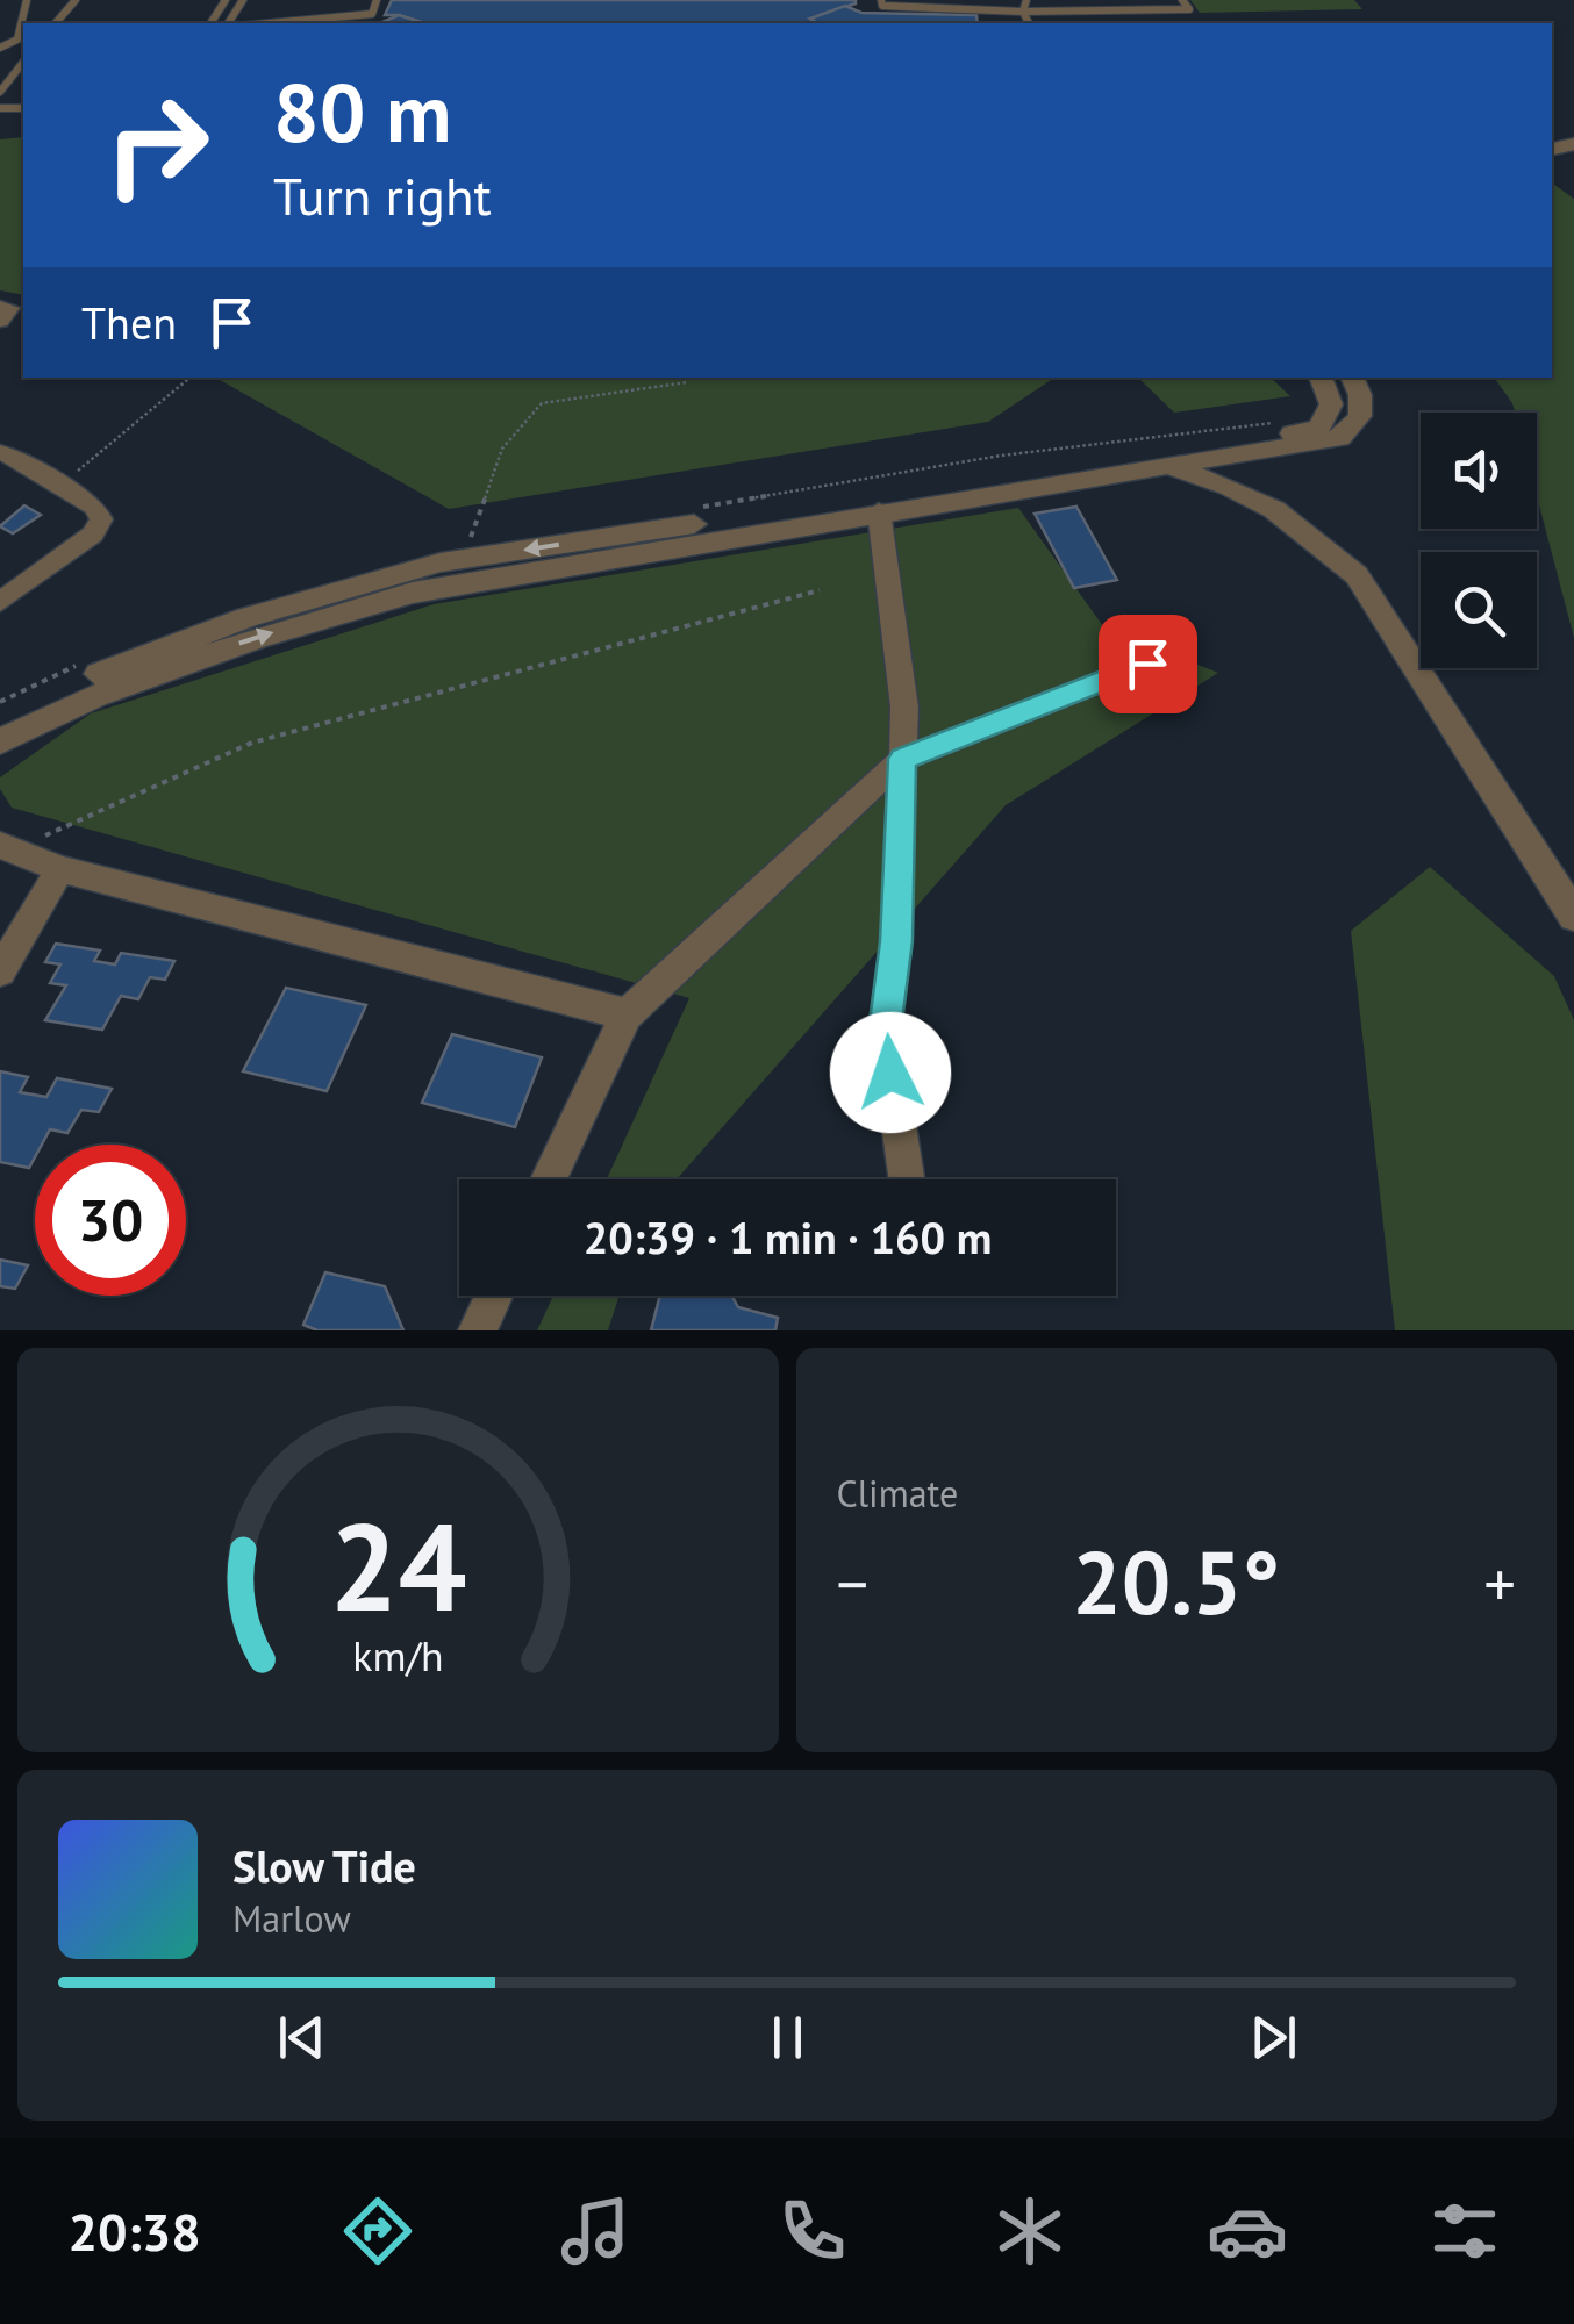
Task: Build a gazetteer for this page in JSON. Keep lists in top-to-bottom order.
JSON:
{
  "page": {
    "turn": ["80 m", "Turn right"],
    "then": "Then",
    "limit": "30",
    "trip": "20:39 · 1 min · 160 m",
    "tile": "Climate",
    "heat": ["−", "20.5°", "+"],
    "song": ["Slow Tide", "Marlow"],
    "tabs": "20:38",
    "gauge": ["24", "km/h"]
  }
}
